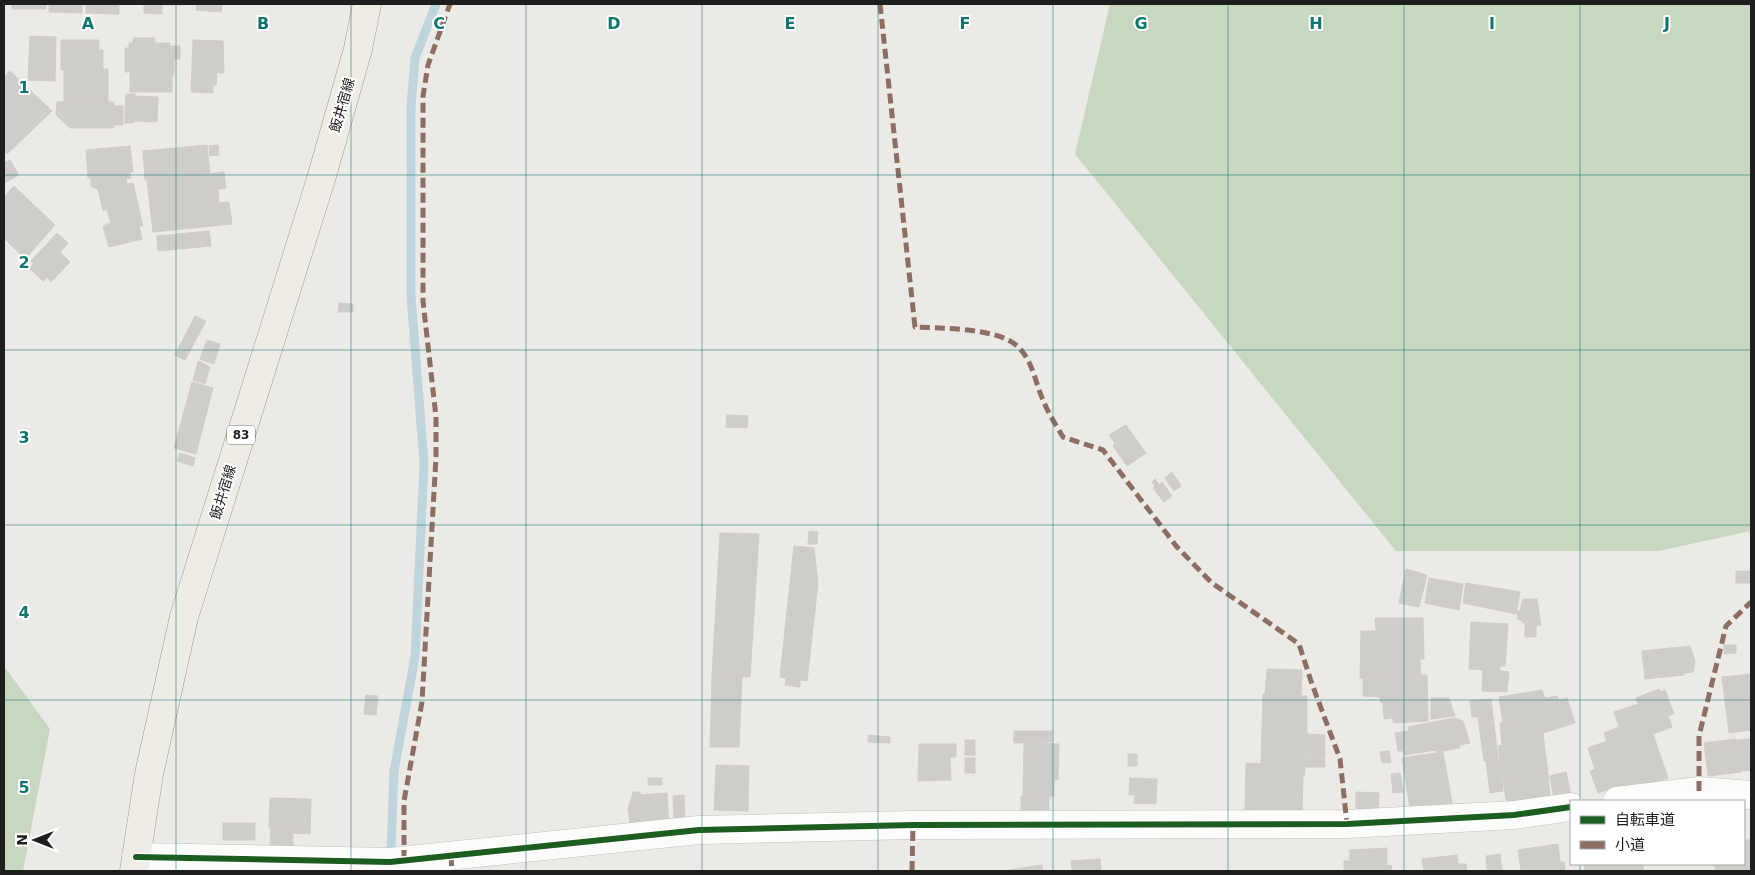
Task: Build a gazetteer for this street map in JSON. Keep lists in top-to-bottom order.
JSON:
{
  "streets": {
    "main road": ["飯井宿線", "83"]
  },
  "legend": ["自転車道", "小道"],
  "north": "left",
  "grid": {
    "columns": [
      "A",
      "B",
      "C",
      "D",
      "E",
      "F",
      "G",
      "H",
      "I",
      "J"
    ],
    "rows": [
      "1",
      "2",
      "3",
      "4",
      "5"
    ]
  }
}
